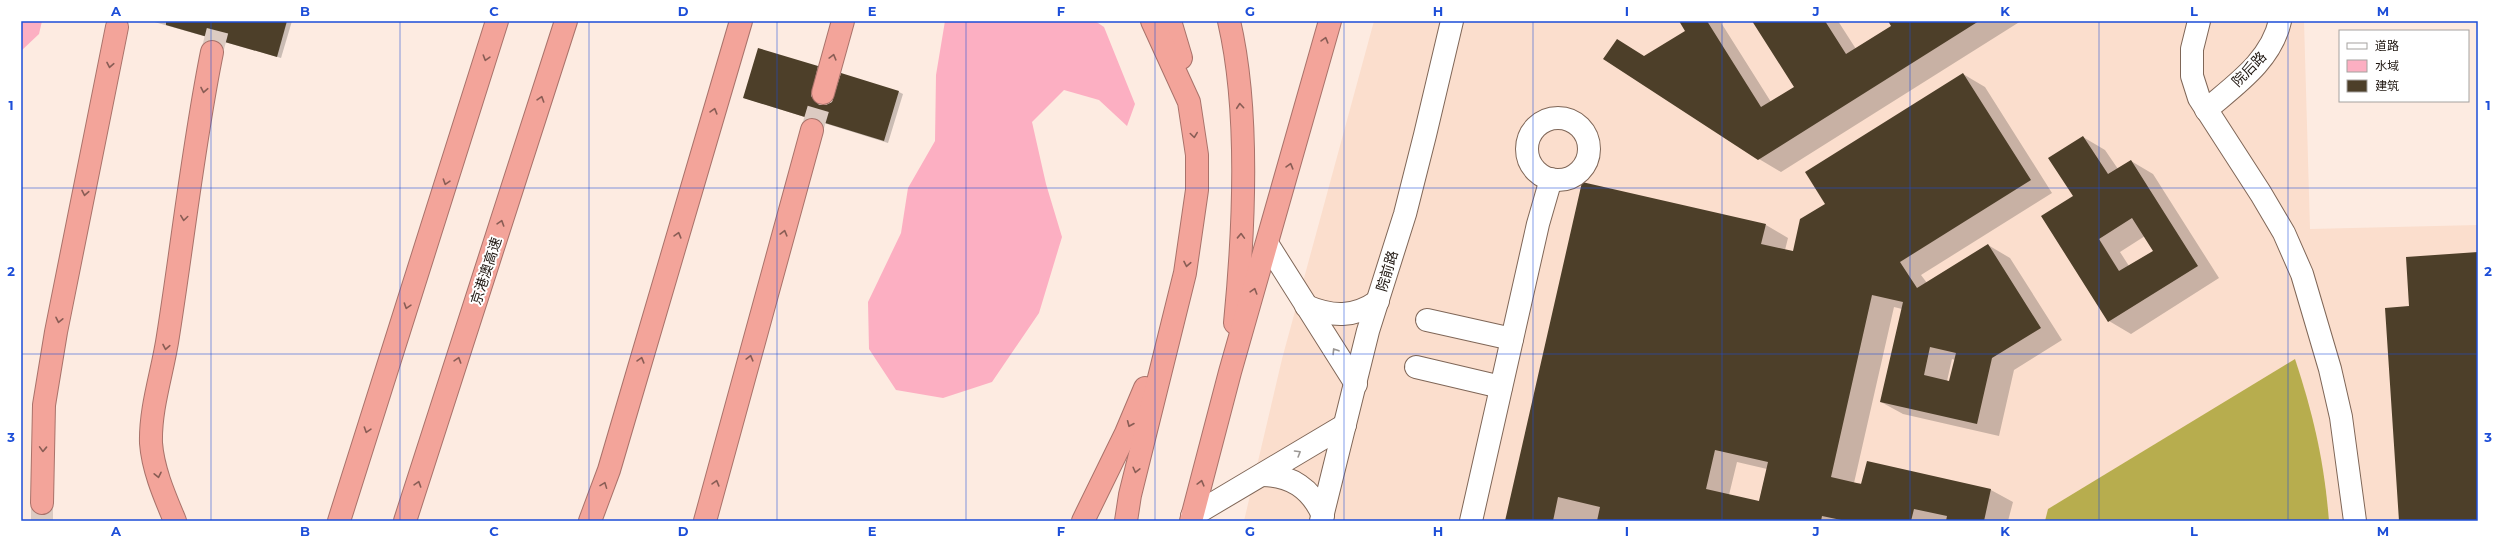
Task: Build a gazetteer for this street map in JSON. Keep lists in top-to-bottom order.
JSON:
{
  "streets": {
    "highway": ["京港澳高速"],
    "lane": ["院后路", "院前路"]
  },
  "legend": ["道路", "水域", "建筑"],
  "grid": {
    "columns": [
      "A",
      "B",
      "C",
      "D",
      "E",
      "F",
      "G",
      "H",
      "I",
      "J",
      "K",
      "L",
      "M"
    ],
    "rows": ["1", "2", "3"]
  }
}
